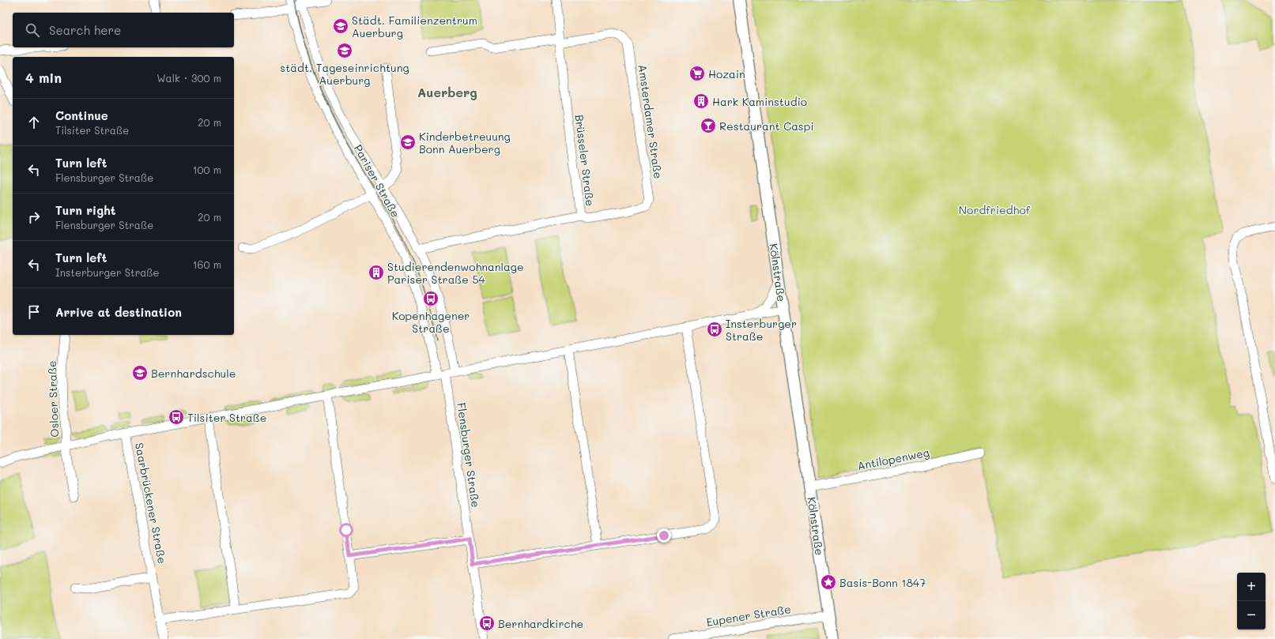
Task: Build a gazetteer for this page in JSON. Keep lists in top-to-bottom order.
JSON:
{
  "streets": {
    "main road": ["Kölnstraße"],
    "street": [
      "Amsterdamer Straße",
      "Brüsseler Straße",
      "Pariser Straße",
      "Osloer Straße",
      "Flensburger Straße",
      "Antilopenweg",
      "Saarbrückener Straße",
      "Eupener Straße"
    ]
  },
  "crossings": [
    ["Amsterdamer Straße", "Brüsseler Straße"],
    ["Brüsseler Straße", "Pariser Straße"],
    ["Pariser Straße", "Flensburger Straße"],
    ["Kölnstraße", "Antilopenweg"],
    ["Kölnstraße", "Eupener Straße"]
  ],
  "districts": ["Auerberg"],
  "parks": ["Nordfriedhof"],
  "places": {
    "school or university": [
      "Städt. Familienzentrum Auerburg",
      "städt. Tageseinrichtung Auerburg",
      "Kinderbetreuung Bonn Auerberg",
      "Bernhardschule"
    ],
    "supermarket": ["Hozain"],
    "building": ["Hark Kaminstudio", "Studierendenwohnanlage Pariser Straße 54"],
    "bar": ["Restaurant Caspi"],
    "bus stop": [
      "Kopenhagener Straße",
      "Insterburger Straße",
      "Tilsiter Straße",
      "Bernhardkirche"
    ],
    "place": ["Basis-Bonn 1847"]
  },
  "page": {
    "search": "Search here",
    "heading": ["4 min", "Walk · 300 m"],
    "list": [
      ["Continue", "Tilsiter Straße", "20 m"],
      ["Turn left", "Flensburger Straße", "100 m"],
      ["Turn right", "Flensburger Straße", "20 m"],
      ["Turn left", "Insterburger Straße", "160 m"],
      "Arrive at destination"
    ],
    "map_buttons": ["+", "−"]
  }
}
